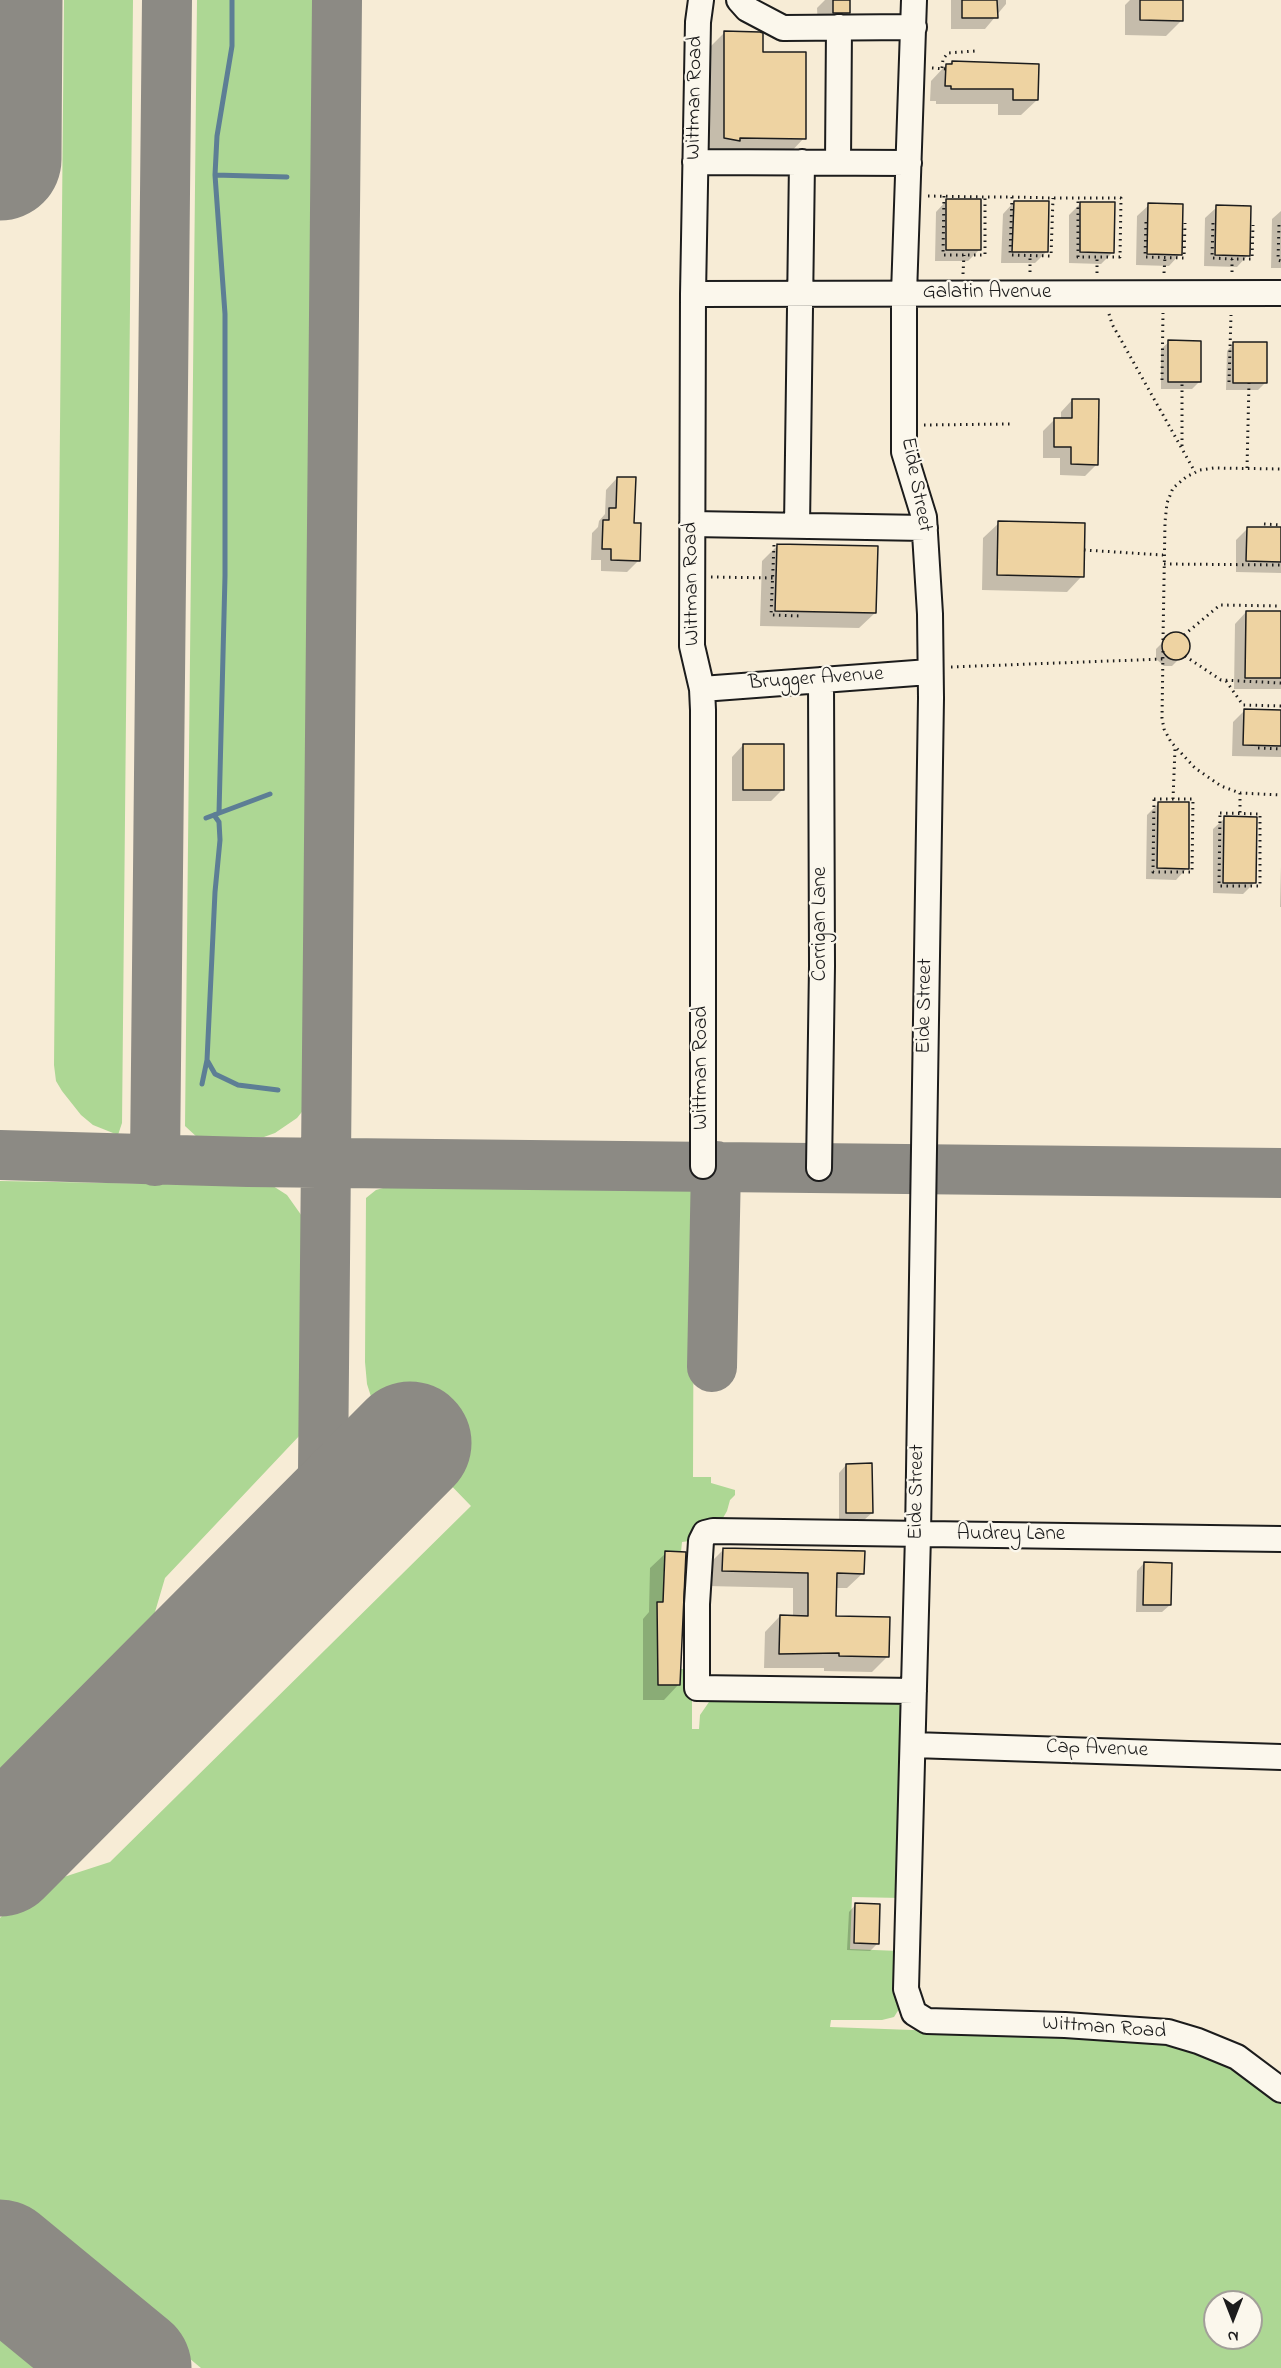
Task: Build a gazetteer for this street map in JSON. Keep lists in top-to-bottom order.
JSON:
{
  "streets": {
    "lane": [
      "Wittman Road",
      "Galatin Avenue",
      "Eide Street",
      "Brugger Avenue",
      "Corrigan Lane",
      "Audrey Lane",
      "Cap Avenue"
    ]
  },
  "crossings": [
    ["Wittman Road", "Galatin Avenue"],
    ["Wittman Road", "Eide Street"],
    ["Wittman Road", "Brugger Avenue"],
    ["Galatin Avenue", "Eide Street"],
    ["Eide Street", "Brugger Avenue"],
    ["Eide Street", "Audrey Lane"],
    ["Eide Street", "Cap Avenue"],
    ["Brugger Avenue", "Corrigan Lane"]
  ],
  "north": "bottom"
}
